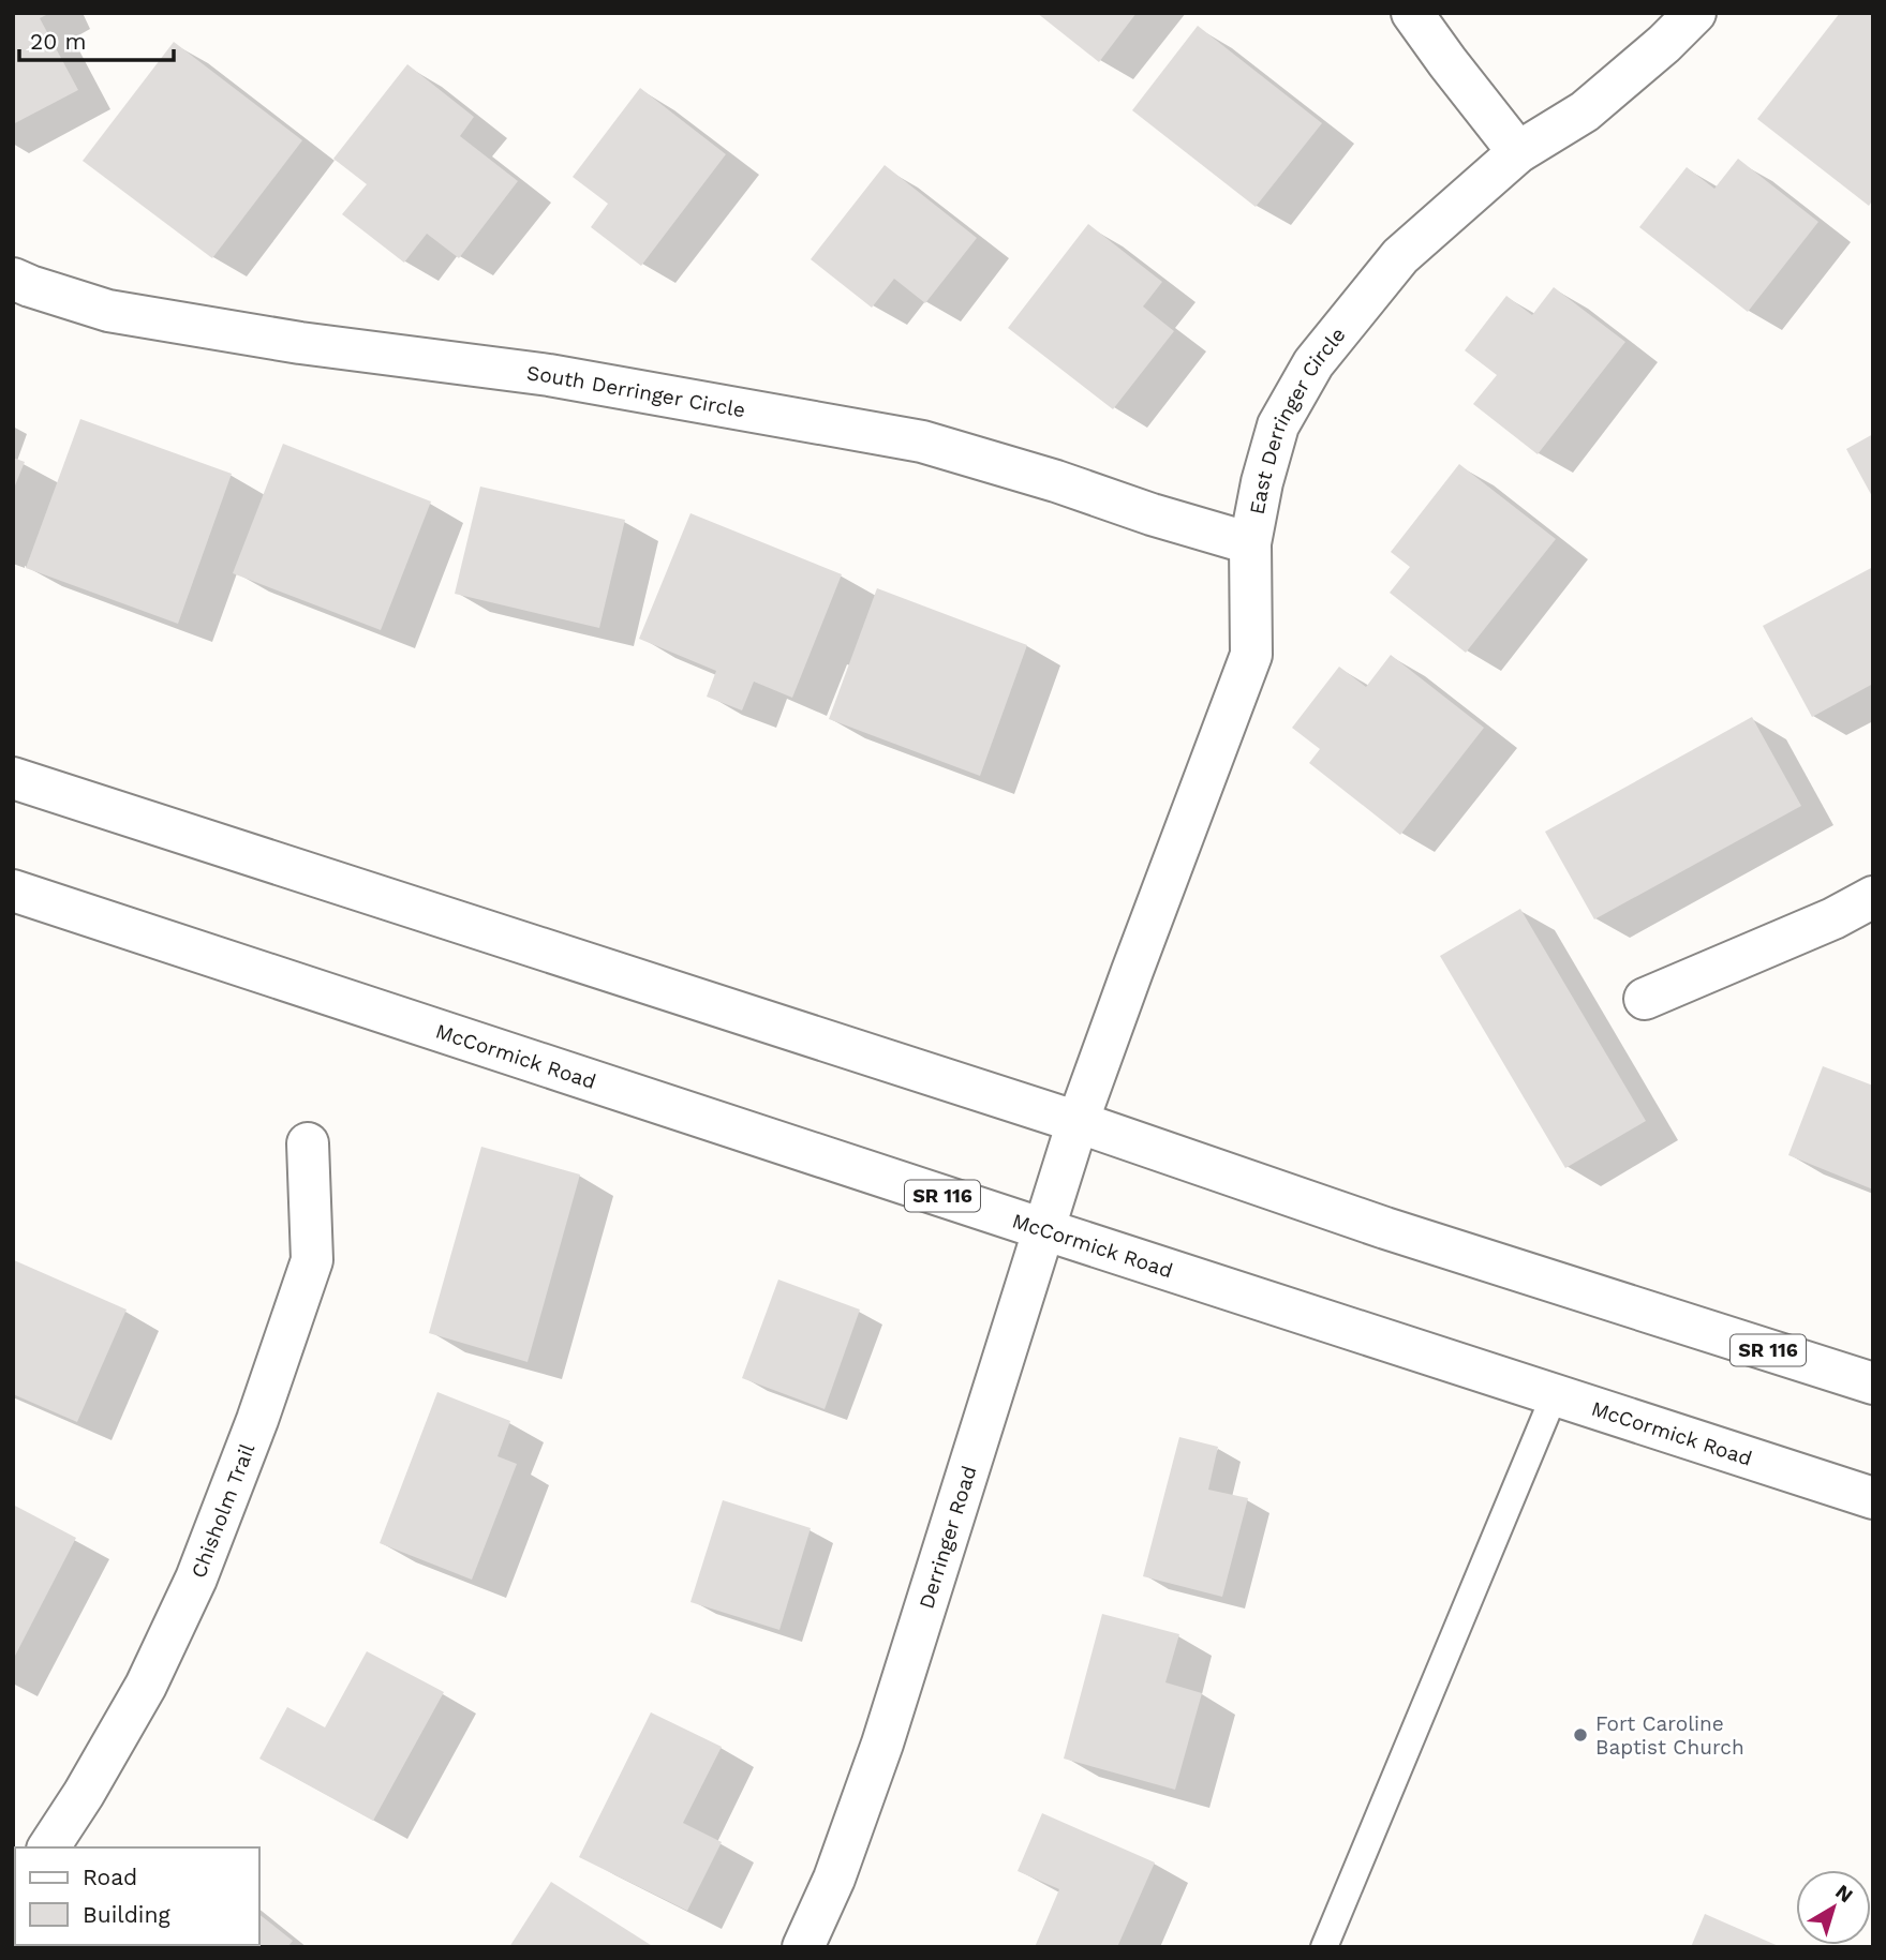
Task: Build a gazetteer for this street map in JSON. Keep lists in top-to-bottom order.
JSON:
{
  "streets": {
    "street": [
      "South Derringer Circle",
      "East Derringer Circle",
      "McCormick Road",
      "SR 116",
      "Chisholm Trail",
      "Derringer Road"
    ]
  },
  "crossings": [
    ["South Derringer Circle", "East Derringer Circle"],
    ["East Derringer Circle", "SR 116"],
    ["East Derringer Circle", "Derringer Road"],
    ["McCormick Road", "Derringer Road"],
    ["SR 116", "Derringer Road"]
  ],
  "places": ["Fort Caroline Baptist Church"],
  "legend": ["Road", "Building"],
  "scale_bar": "20 m",
  "north": "top right"
}
